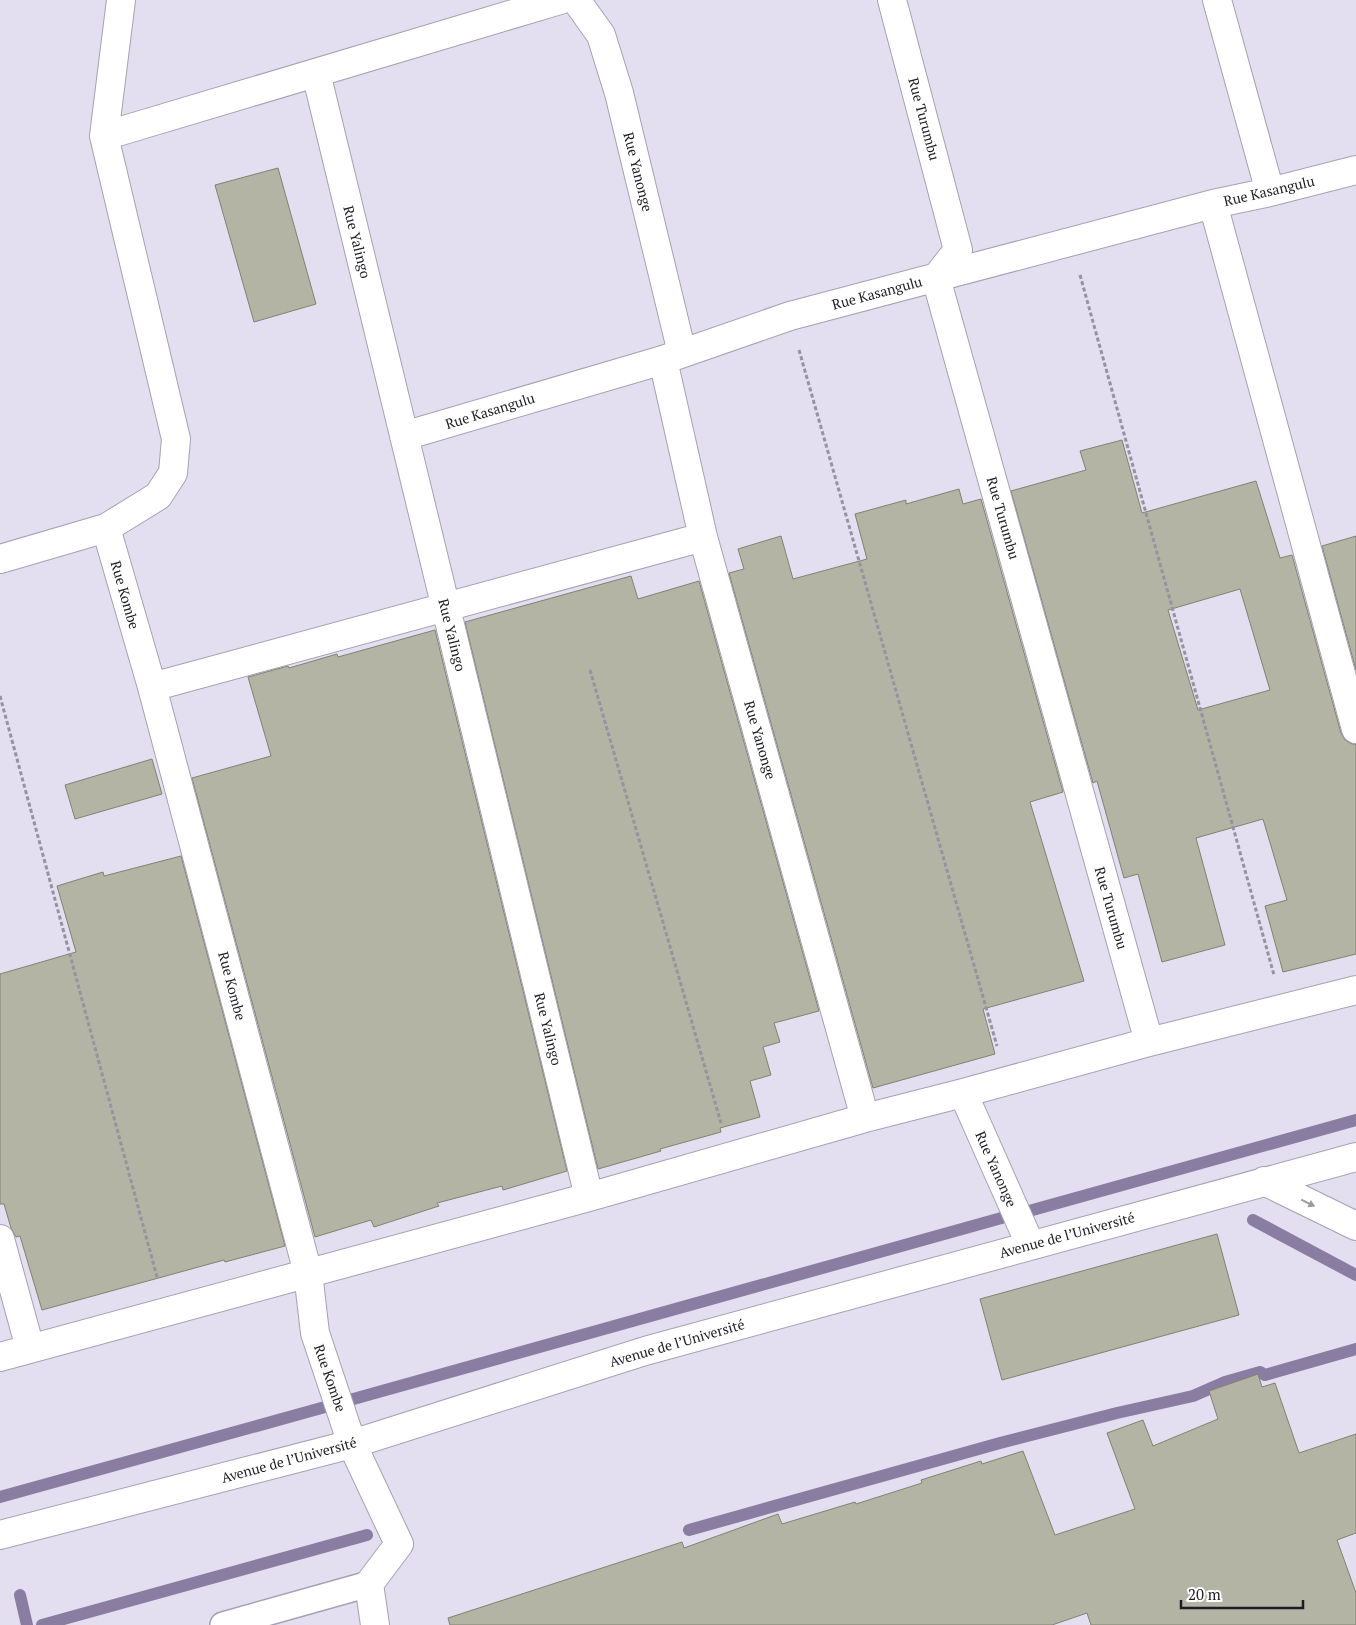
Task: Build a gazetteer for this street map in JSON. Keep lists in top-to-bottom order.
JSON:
{
  "streets": {
    "street": [
      "Rue Turumbu",
      "Rue Yanonge",
      "Rue Kasangulu",
      "Rue Yalingo",
      "Rue Kombe",
      "Avenue de l’Université"
    ]
  },
  "crossings": [
    ["Rue Turumbu", "Rue Kasangulu"],
    ["Rue Yanonge", "Rue Kasangulu"],
    ["Rue Yanonge", "Avenue de l’Université"],
    ["Rue Kasangulu", "Rue Yalingo"],
    ["Rue Kombe", "Avenue de l’Université"]
  ],
  "scale_bar": "20 m"
}
